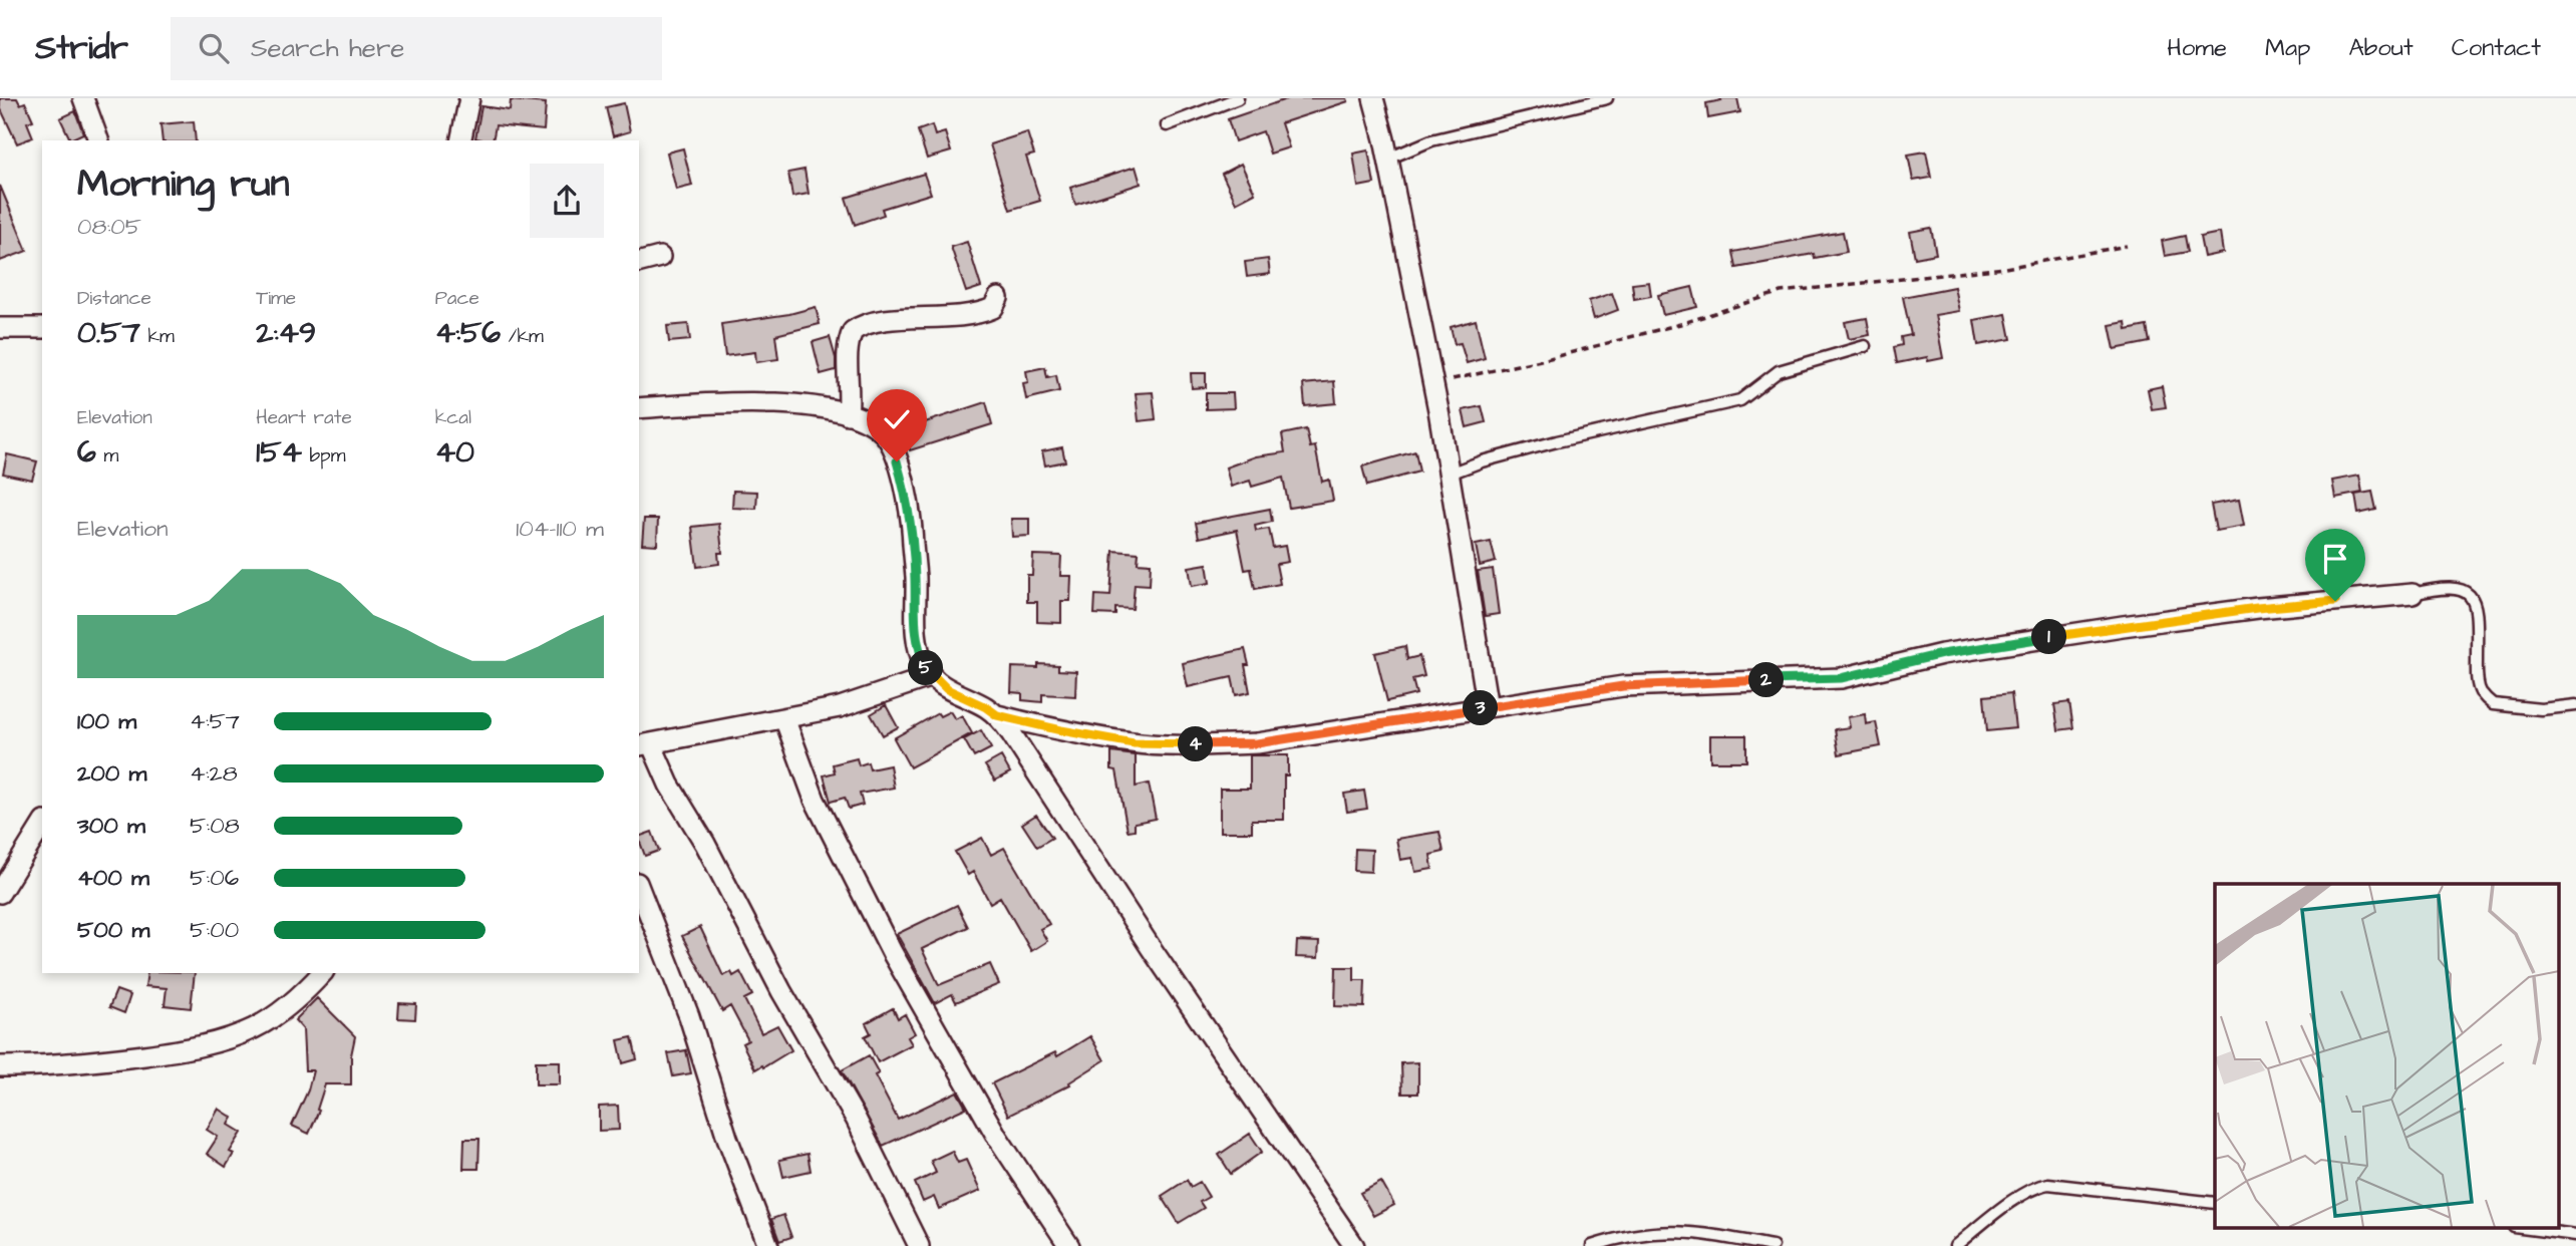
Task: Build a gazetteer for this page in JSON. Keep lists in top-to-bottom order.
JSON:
{
  "page": {
    "header": "Stridr",
    "search": "Search here",
    "nav": [
      "Home",
      "Map",
      "About",
      "Contact"
    ],
    "heading": ["Morning run", "08:05"],
    "stats": [
      ["Distance", "0.57 km"],
      ["Time", "2:49"],
      ["Pace", "4:56 /km"],
      ["Elevation", "6 m"],
      ["Heart rate", "154 bpm"],
      ["kcal", "40"]
    ],
    "chart": ["Elevation", "104–110 m"],
    "pins": [
      "1",
      "5",
      "2",
      "3",
      "4"
    ],
    "list": [
      {
        "name": "100 m",
        "note": "4:57"
      },
      {
        "name": "200 m",
        "note": "4:28"
      },
      {
        "name": "300 m",
        "note": "5:08"
      },
      {
        "name": "400 m",
        "note": "5:06"
      },
      {
        "name": "500 m",
        "note": "5:00"
      }
    ]
  }
}
